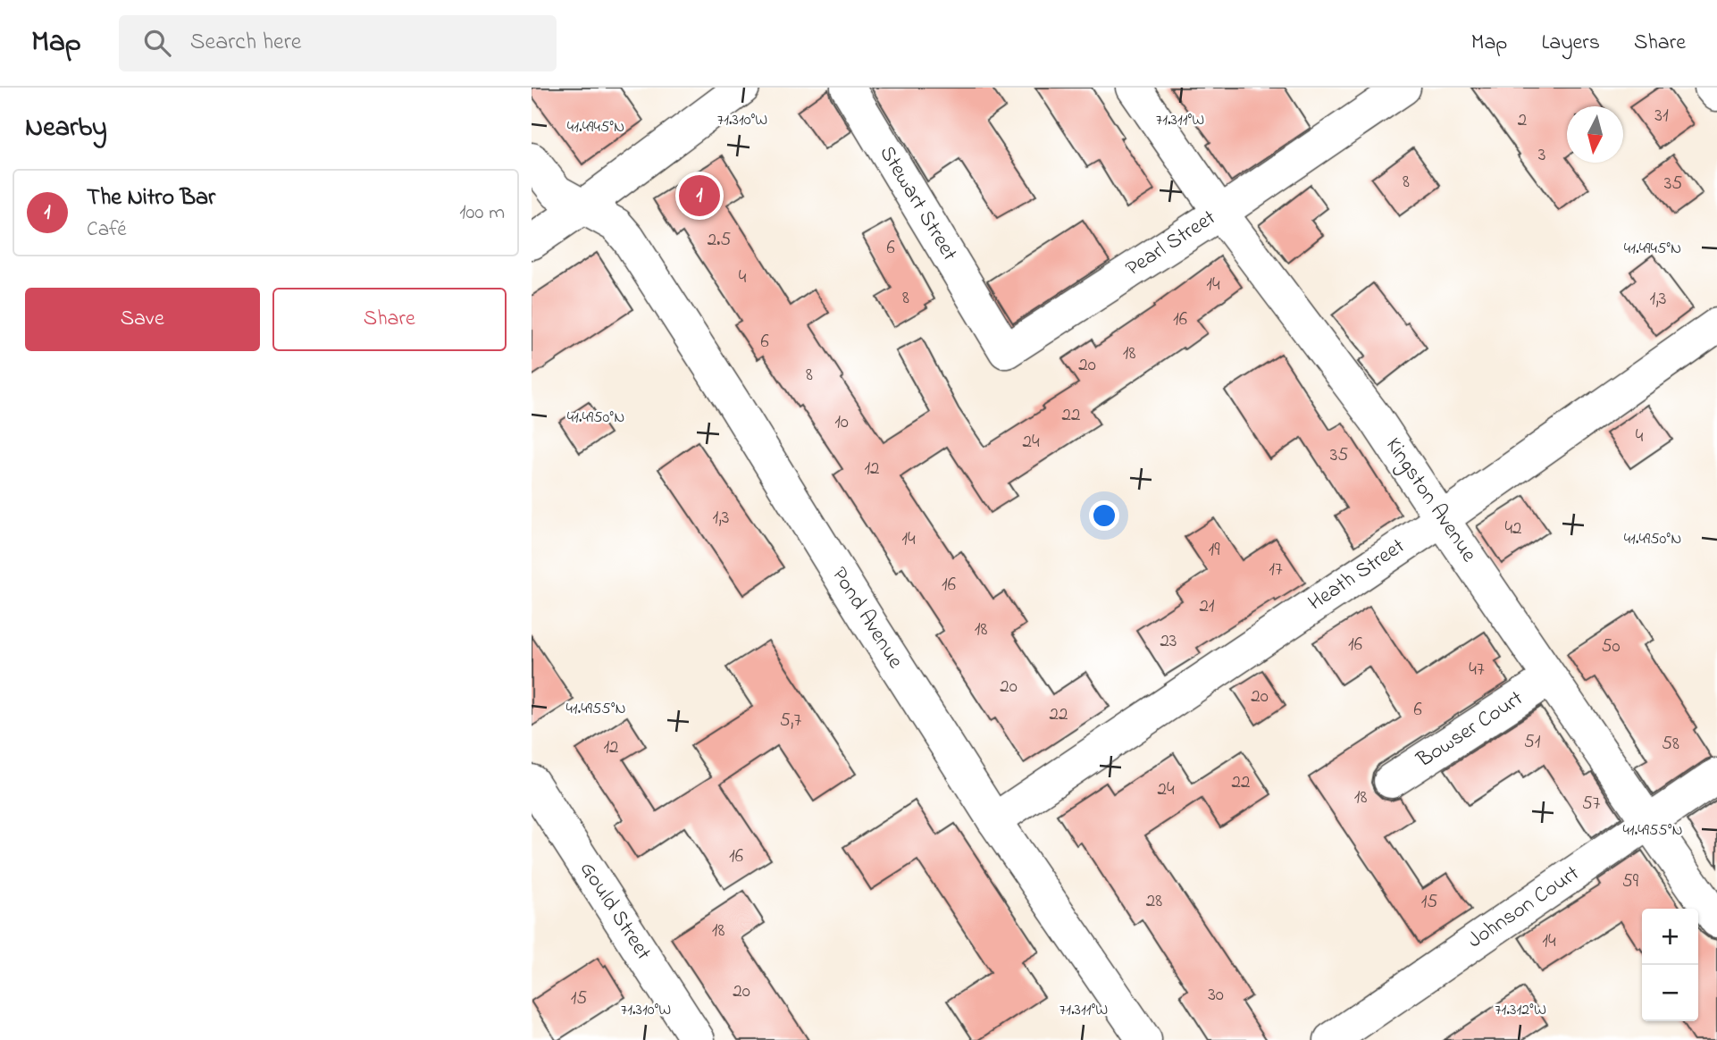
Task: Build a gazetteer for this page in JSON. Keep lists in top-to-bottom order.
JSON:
{
  "streets": {
    "street": [
      "Stewart Street",
      "Pearl Street",
      "Kingston Avenue",
      "Heath Street",
      "Pond Avenue",
      "Bowser Court",
      "Johnson Court",
      "Gould Street"
    ]
  },
  "crossings": [
    ["Stewart Street", "Pearl Street"],
    ["Pearl Street", "Kingston Avenue"],
    ["Kingston Avenue", "Heath Street"],
    ["Kingston Avenue", "Bowser Court"],
    ["Kingston Avenue", "Johnson Court"],
    ["Heath Street", "Pond Avenue"]
  ],
  "house_numbers": [
    "31",
    "2",
    "3",
    "8",
    "35",
    "2.5",
    "6",
    "4",
    "14",
    "8",
    "1,3",
    "16",
    "6",
    "18",
    "20",
    "8",
    "22",
    "10",
    "4",
    "24",
    "35",
    "12",
    "1,3",
    "42",
    "14",
    "19",
    "17",
    "16",
    "21",
    "18",
    "23",
    "16",
    "50",
    "47",
    "20",
    "20",
    "6",
    "22",
    "5,7",
    "51",
    "58",
    "12",
    "22",
    "24",
    "18",
    "57",
    "16",
    "59",
    "28",
    "15",
    "18",
    "14",
    "20",
    "30",
    "15"
  ],
  "north": "bottom",
  "page": {
    "header": "Map",
    "search": "Search here",
    "nav": ["Map", "Layers", "Share"],
    "heading": "Nearby",
    "list": [
      {
        "mark": "1",
        "name": "The Nitro Bar",
        "note": "Café",
        "value": "100 m"
      }
    ],
    "pins": "1",
    "buttons": ["Save", "Share"],
    "map_buttons": ["+", "−"]
  },
  "coordinates": [
    "71.310°W",
    "71.311°W",
    "41.4945°N",
    "41.4950°N",
    "41.4955°N",
    "71.312°W"
  ]
}
